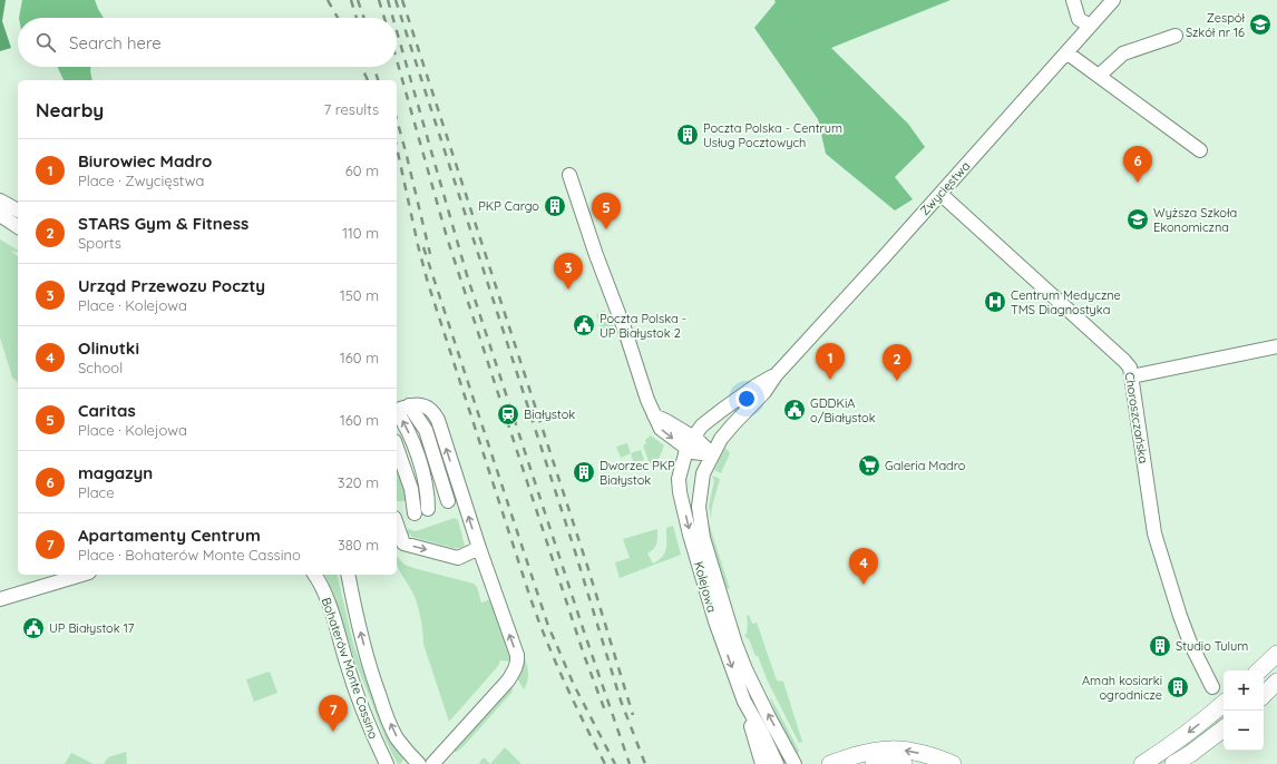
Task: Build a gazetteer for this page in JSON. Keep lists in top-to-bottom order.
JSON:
{
  "streets": {
    "street": [
      "Zwycięstwa",
      "Choroszczańska",
      "Kolejowa",
      "Bohaterów Monte Cassino"
    ]
  },
  "crossings": [
    ["Zwycięstwa", "Choroszczańska"],
    ["Zwycięstwa", "Kolejowa"]
  ],
  "places": {
    "school or university": ["Zespół Szkół nr 16", "Wyższa Szkoła Ekonomiczna"],
    "building": [
      "Poczta Polska - Centrum Usług Pocztowych",
      "PKP Cargo",
      "Dworzec PKP Białystok",
      "Studio Tulum",
      "Amah kosiarki ogrodnicze"
    ],
    "hospital": ["Centrum Medyczne TMS Diagnostyka"],
    "public building": ["Poczta Polska - UP Białystok 2", "GDDKiA o/Białystok", "UP Białystok 17"],
    "station": ["Białystok"],
    "supermarket": ["Galeria Madro"]
  },
  "page": {
    "search": "Search here",
    "heading": ["Nearby", "7 results"],
    "list": [
      {
        "mark": "1",
        "name": "Biurowiec Madro",
        "note": "Place · Zwycięstwa",
        "value": "60 m"
      },
      {
        "mark": "2",
        "name": "STARS Gym & Fitness",
        "note": "Sports",
        "value": "110 m"
      },
      {
        "mark": "3",
        "name": "Urząd Przewozu Poczty",
        "note": "Place · Kolejowa",
        "value": "150 m"
      },
      {
        "mark": "4",
        "name": "Olinutki",
        "note": "School",
        "value": "160 m"
      },
      {
        "mark": "5",
        "name": "Caritas",
        "note": "Place · Kolejowa",
        "value": "160 m"
      },
      {
        "mark": "6",
        "name": "magazyn",
        "note": "Place",
        "value": "320 m"
      },
      {
        "mark": "7",
        "name": "Apartamenty Centrum",
        "note": "Place · Bohaterów Monte Cassino",
        "value": "380 m"
      }
    ],
    "pins": [
      "6",
      "5",
      "3",
      "1",
      "2",
      "4",
      "7"
    ],
    "map_buttons": ["+", "−"]
  }
}
